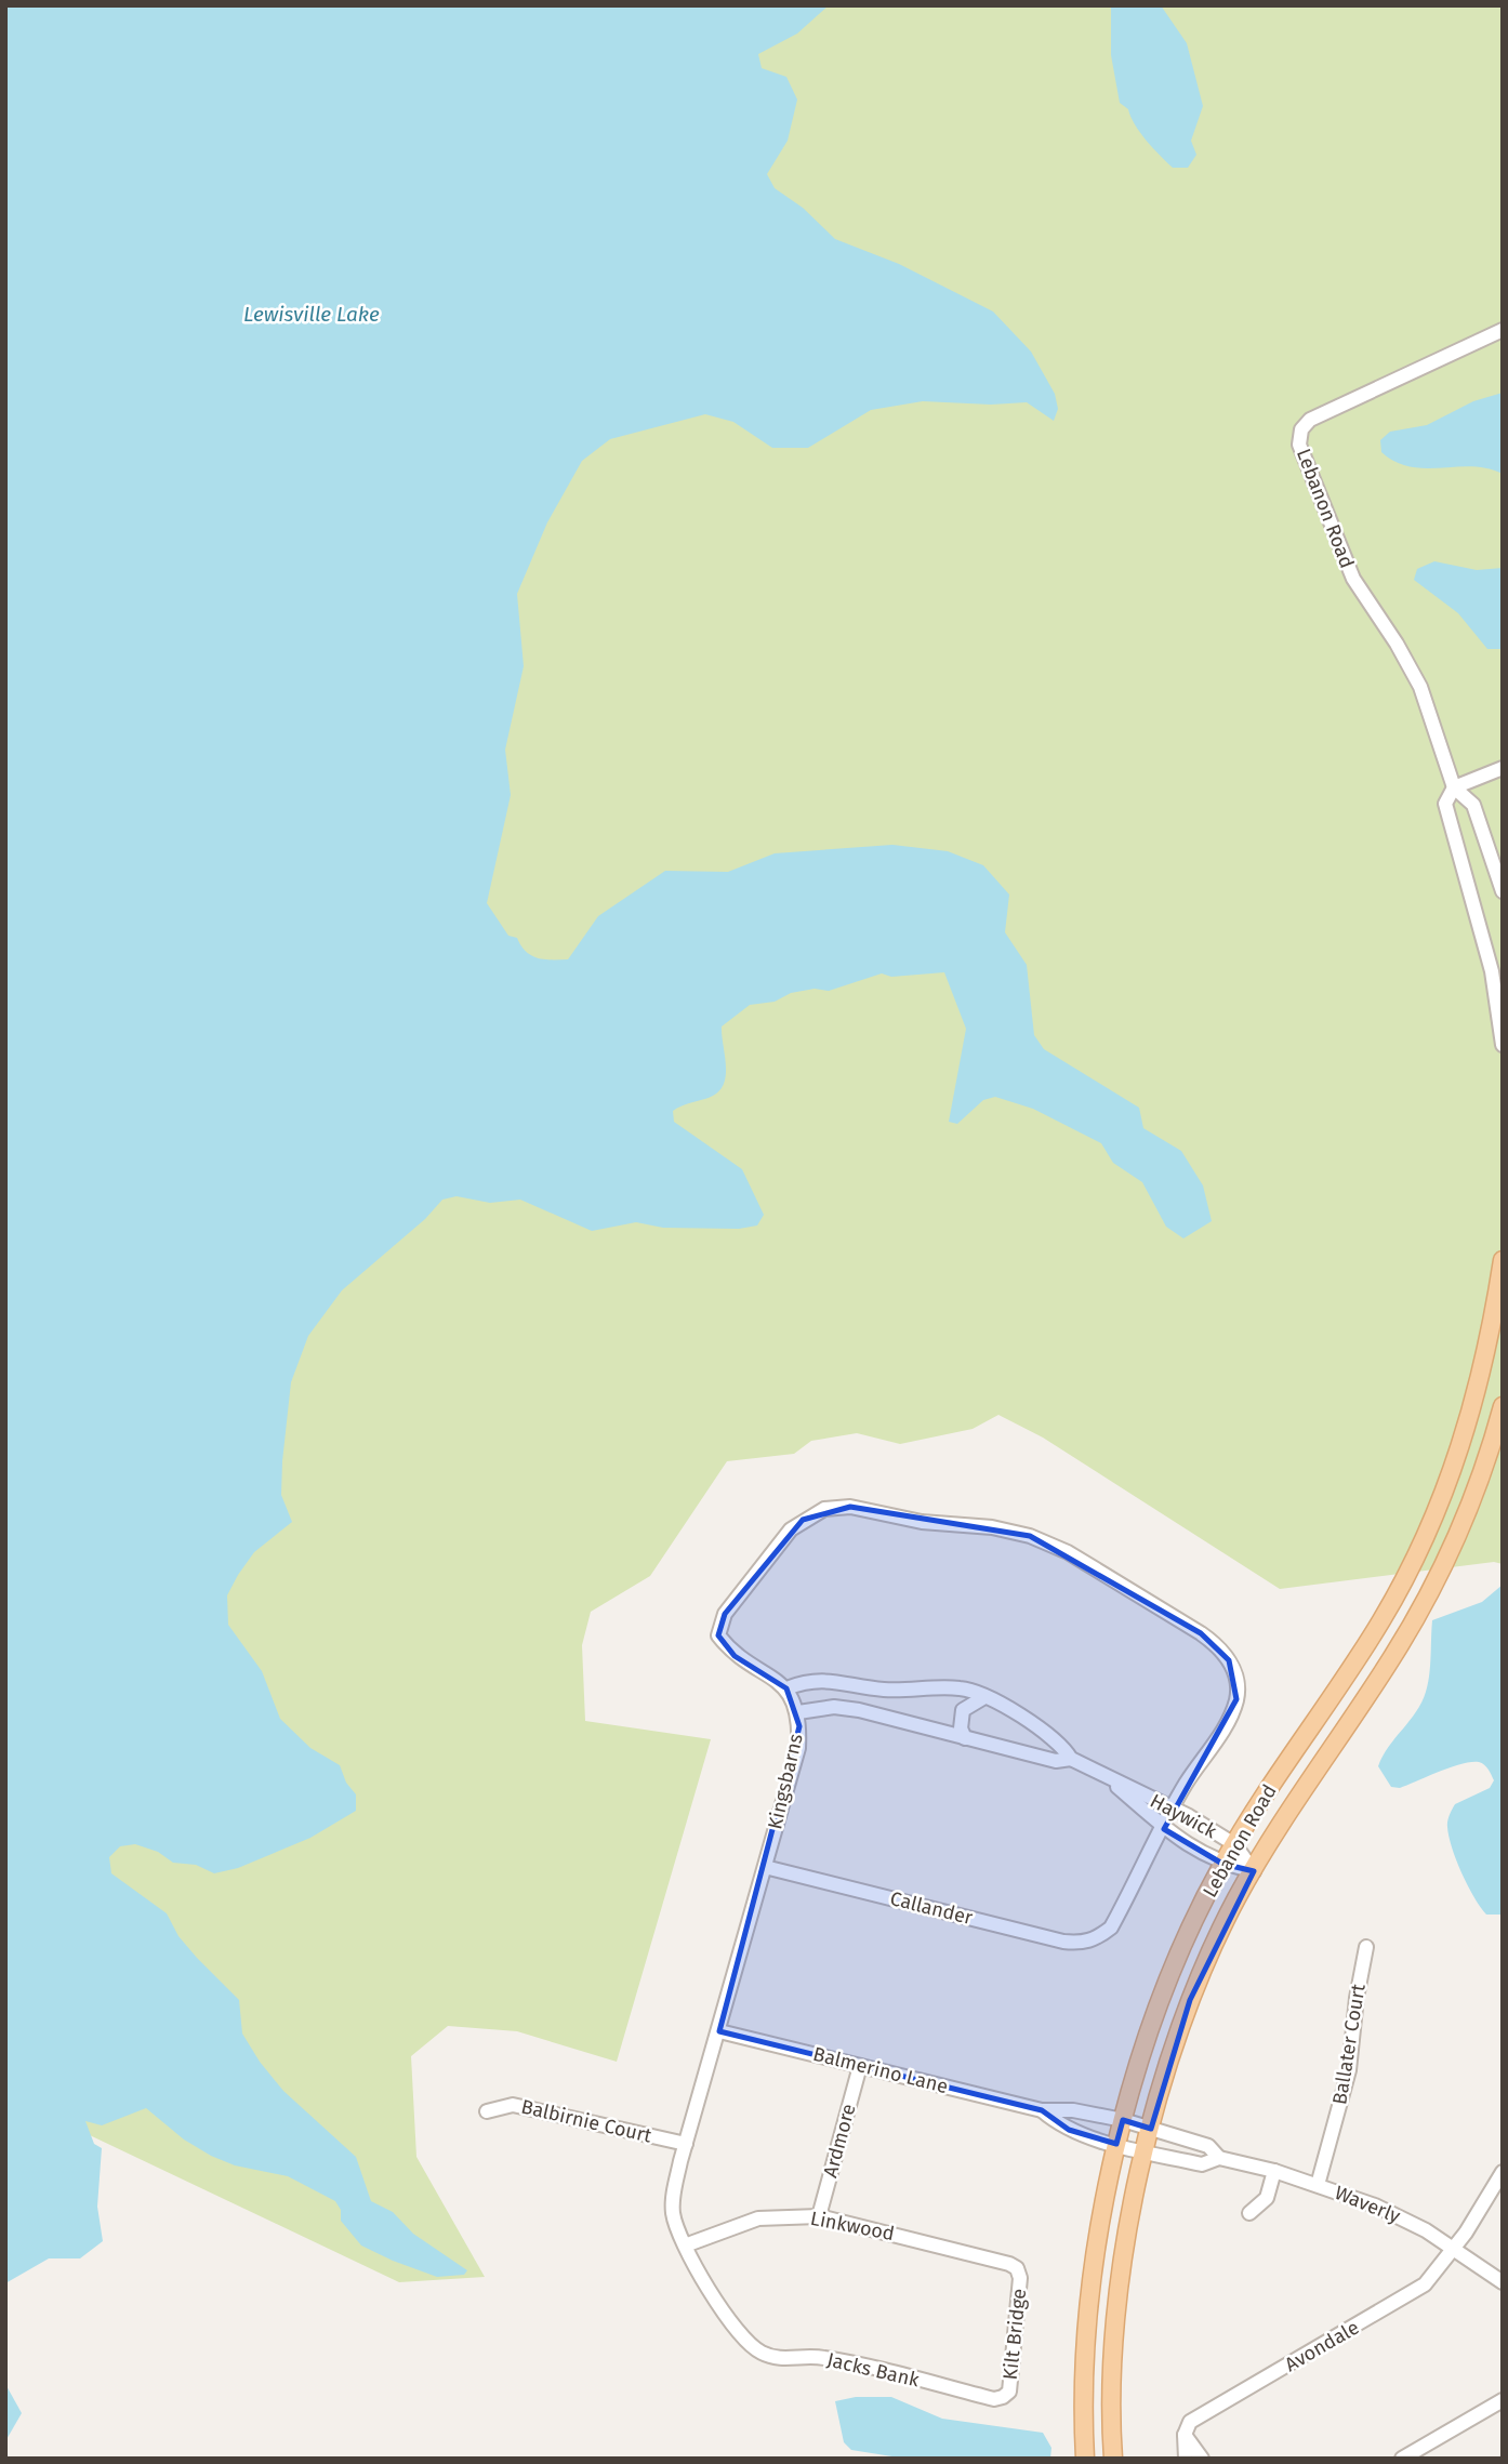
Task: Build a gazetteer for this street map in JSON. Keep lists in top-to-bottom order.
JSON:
{
  "streets": {
    "main road": ["Lebanon Road"],
    "street": [
      "Kingsbarns",
      "Haywick",
      "Callander",
      "Ballater Court",
      "Balmerino Lane",
      "Balbirnie Court",
      "Ardmore",
      "Waverly",
      "Linkwood",
      "Kilt Bridge",
      "Avondale",
      "Jacks Bank"
    ]
  },
  "crossings": [
    ["Lebanon Road", "Haywick"],
    ["Lebanon Road", "Balmerino Lane"],
    ["Lebanon Road", "Waverly"],
    ["Kingsbarns", "Haywick"],
    ["Kingsbarns", "Callander"],
    ["Kingsbarns", "Balmerino Lane"],
    ["Kingsbarns", "Balbirnie Court"],
    ["Kingsbarns", "Linkwood"],
    ["Kingsbarns", "Jacks Bank"],
    ["Haywick", "Callander"],
    ["Ballater Court", "Waverly"],
    ["Balmerino Lane", "Ardmore"],
    ["Balmerino Lane", "Waverly"],
    ["Ardmore", "Linkwood"],
    ["Waverly", "Avondale"],
    ["Linkwood", "Kilt Bridge"],
    ["Kilt Bridge", "Jacks Bank"]
  ],
  "water": ["Lewisville Lake"]
}
